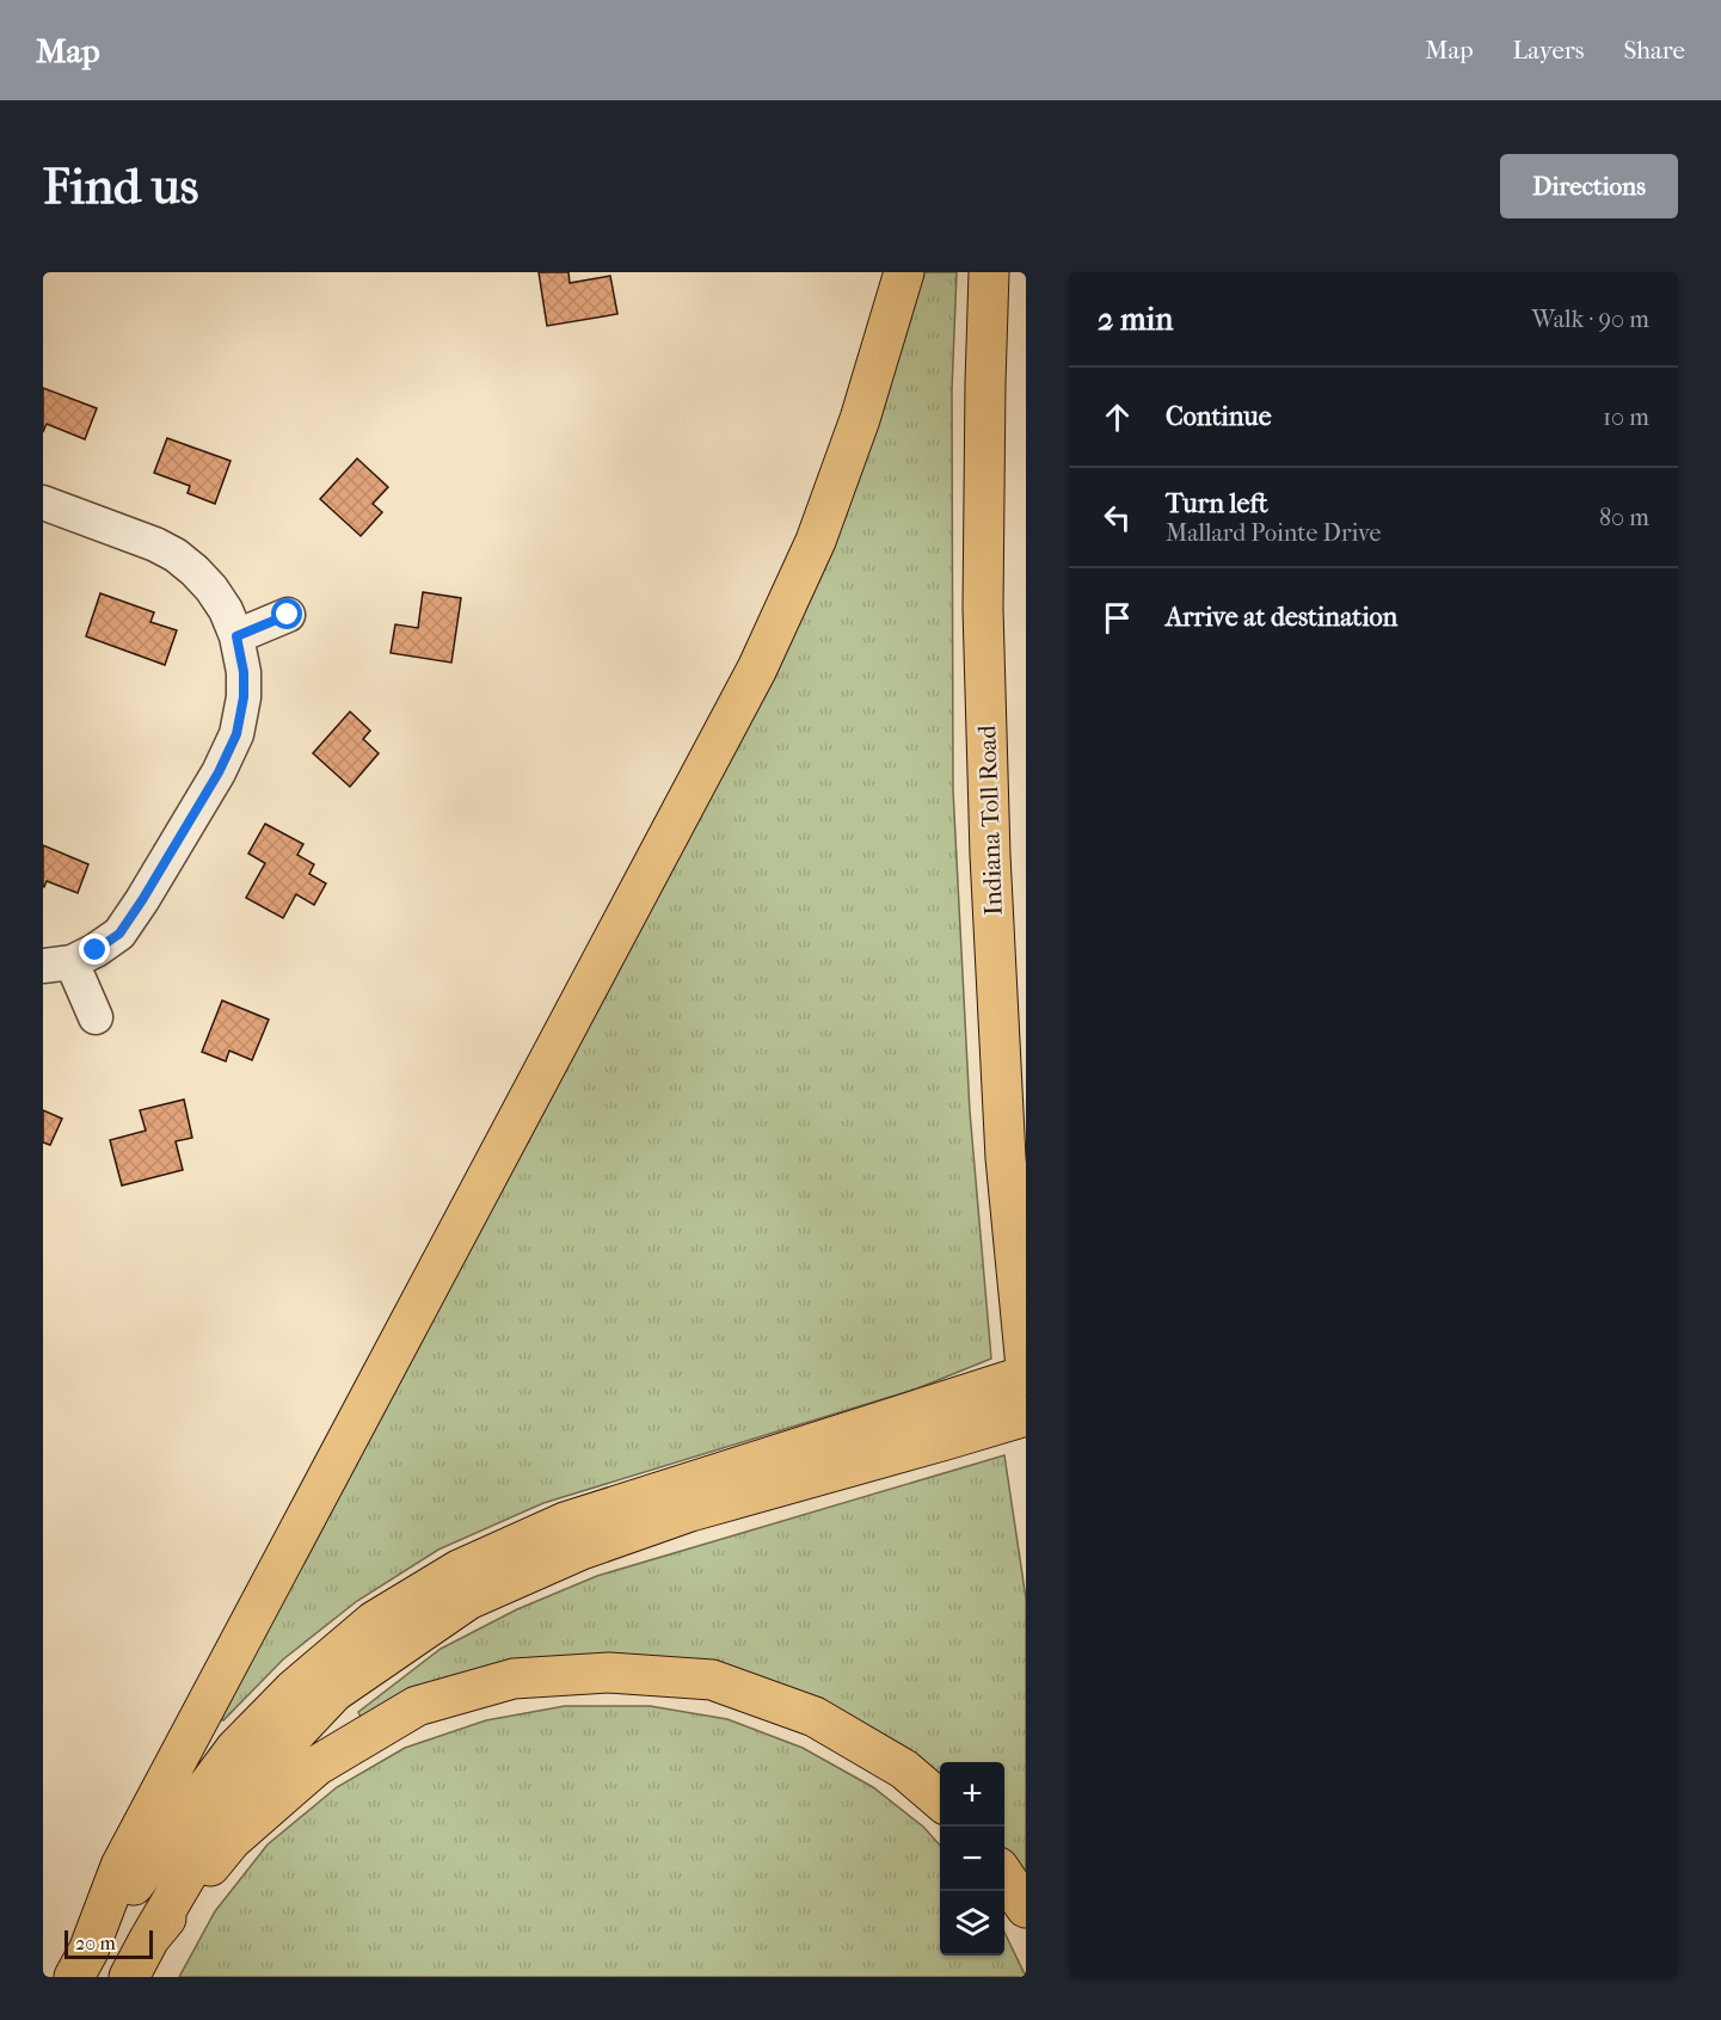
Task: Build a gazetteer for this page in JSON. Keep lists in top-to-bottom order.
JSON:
{
  "streets": {
    "highway": ["Indiana Toll Road"]
  },
  "scale_bar": "20 m",
  "page": {
    "header": "Map",
    "nav": ["Map", "Layers", "Share"],
    "buttons": "Directions",
    "title": "Find us",
    "heading": ["2 min", "Walk · 90 m"],
    "list": [
      ["Continue", "10 m"],
      ["Turn left", "Mallard Pointe Drive", "80 m"],
      "Arrive at destination"
    ],
    "map_buttons": ["+", "−"],
    "scale": "20 m"
  }
}
